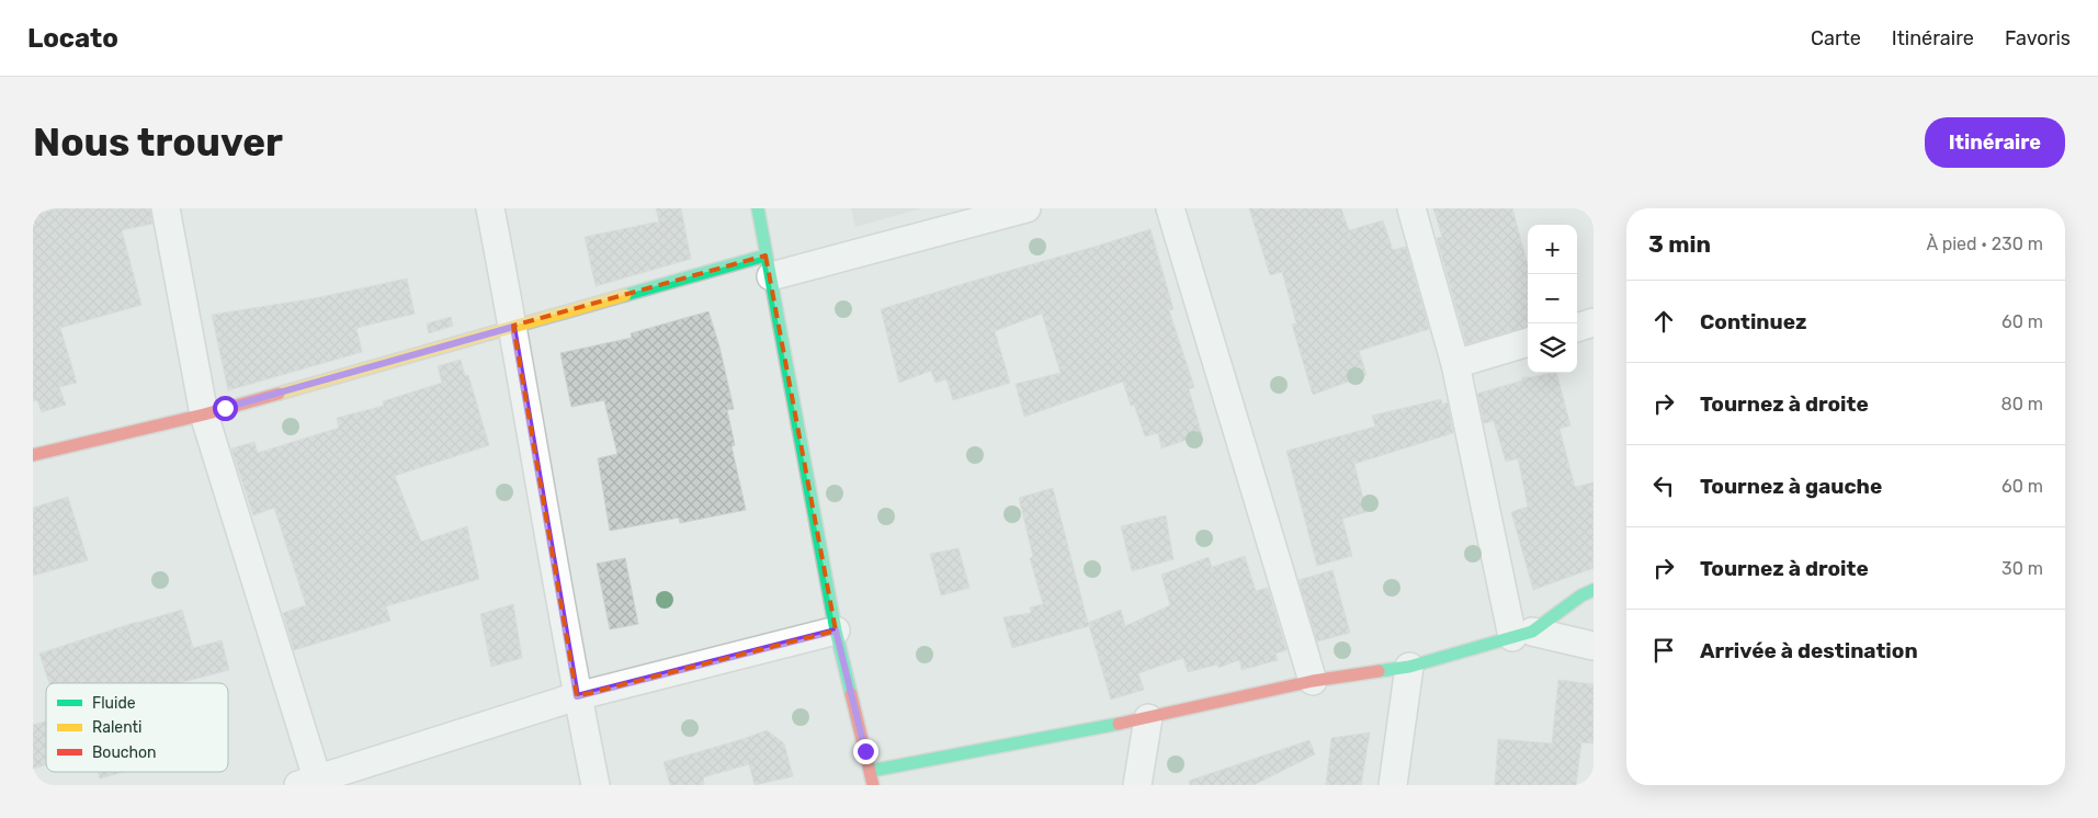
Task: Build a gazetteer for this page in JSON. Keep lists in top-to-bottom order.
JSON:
{
  "legend": ["Fluide", "Ralenti", "Bouchon"],
  "page": {
    "header": "Locato",
    "nav": ["Carte", "Itinéraire", "Favoris"],
    "buttons": "Itinéraire",
    "title": "Nous trouver",
    "heading": ["3 min", "À pied · 230 m"],
    "map_buttons": ["+", "−"],
    "list": [
      ["Continuez", "60 m"],
      ["Tournez à droite", "80 m"],
      ["Tournez à gauche", "60 m"],
      ["Tournez à droite", "30 m"],
      "Arrivée à destination"
    ]
  }
}
